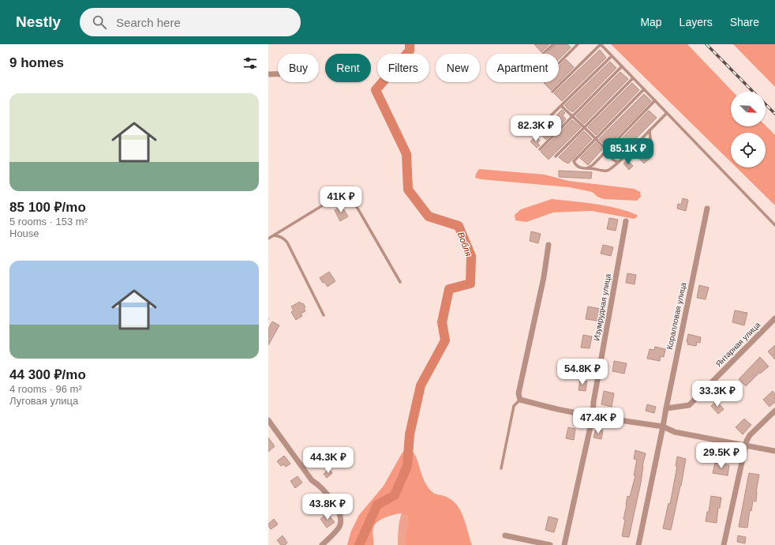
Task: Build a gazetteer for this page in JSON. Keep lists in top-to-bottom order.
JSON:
{
  "streets": {
    "street": ["Изумрудная улица", "Коралловая улица", "Янтарная улица"]
  },
  "crossings": [
    ["Коралловая улица", "Янтарная улица"]
  ],
  "water": ["Вобля"],
  "north": "bottom right",
  "page": {
    "header": "Nestly",
    "search": "Search here",
    "nav": ["Map", "Layers", "Share"],
    "heading": "9 homes",
    "chip": [
      "Buy",
      "Rent",
      "Filters",
      "New",
      "Apartment"
    ],
    "list": [
      {
        "name": "85 100 ₽/mo",
        "note": "5 rooms · 153 m² · House"
      },
      {
        "name": "44 300 ₽/mo",
        "note": "4 rooms · 96 m² · Луговая улица"
      }
    ],
    "price": [
      "82.3K ₽",
      "85.1K ₽",
      "41K ₽",
      "54.8K ₽",
      "33.3K ₽",
      "47.4K ₽",
      "29.5K ₽",
      "44.3K ₽",
      "43.8K ₽"
    ]
  }
}
